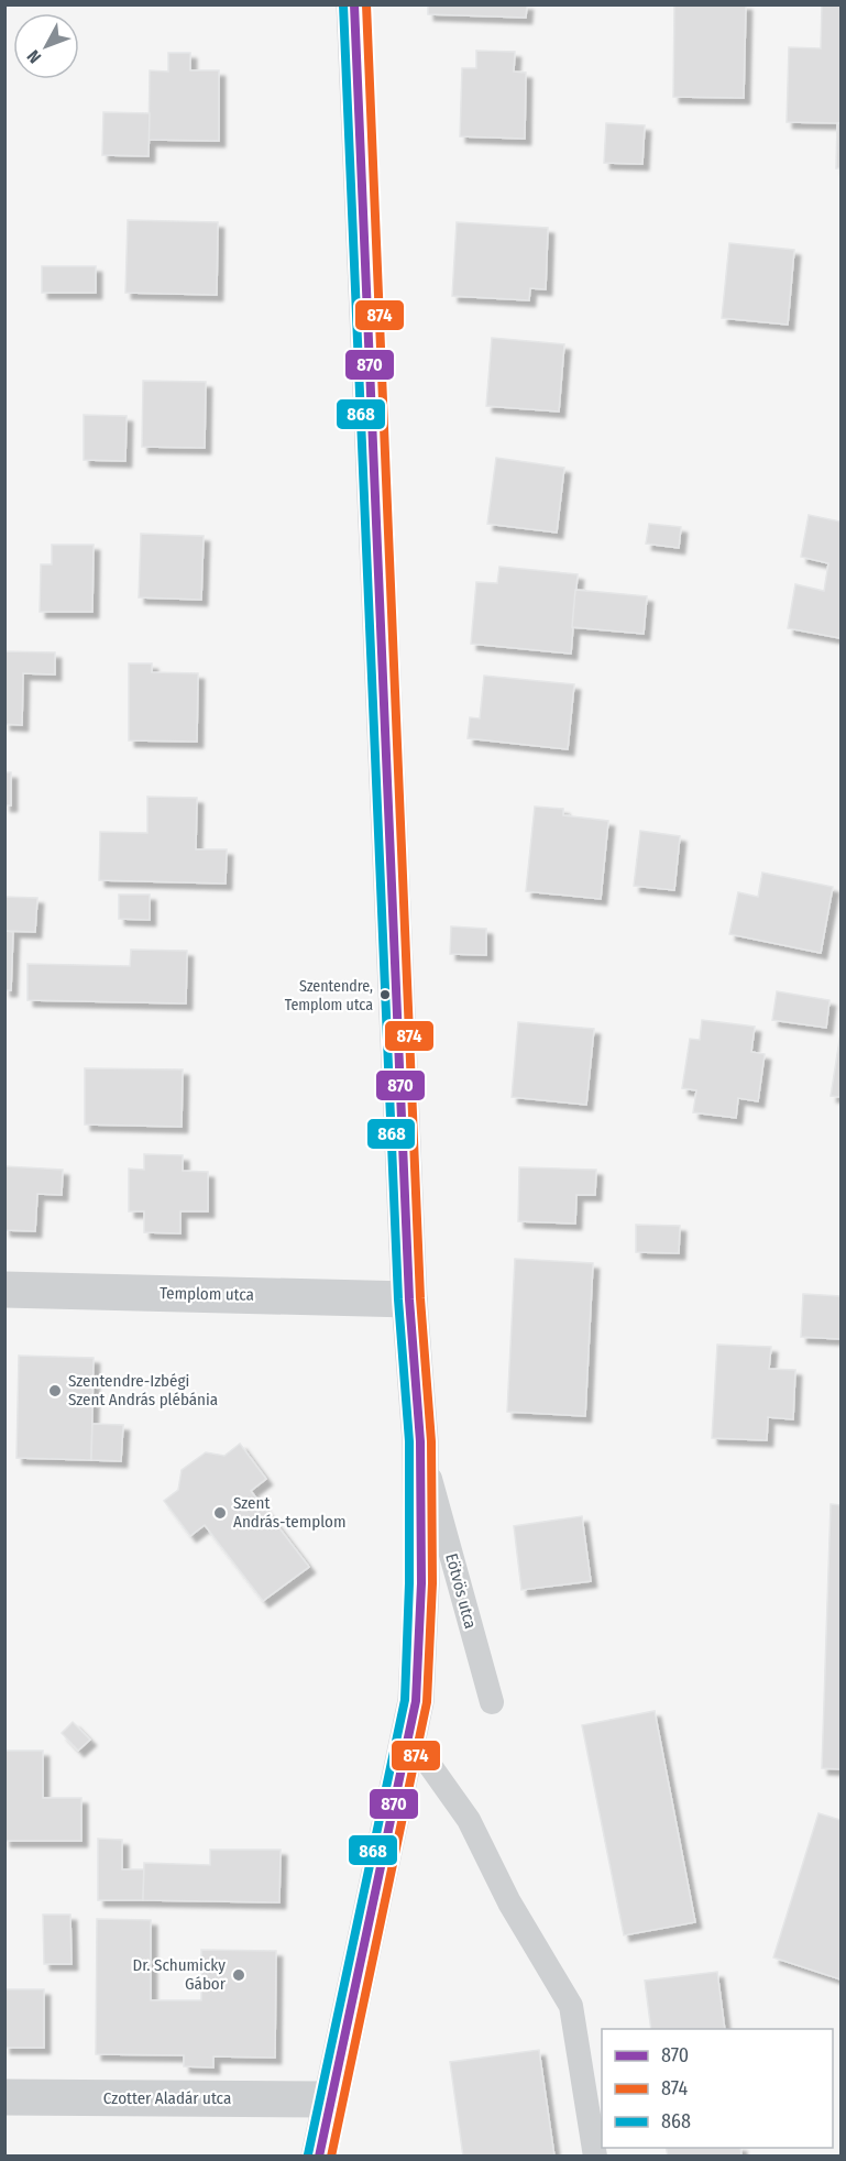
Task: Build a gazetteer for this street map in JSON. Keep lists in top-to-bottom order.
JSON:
{
  "streets": {
    "street": ["Templom utca", "Czotter Aladár utca"],
    "lane": ["Eötvös utca"]
  },
  "places": [
    "Szentendre, Templom utca",
    "Szentendre-Izbégi Szent András plébánia",
    "Szent András-templom",
    "Dr. Schumicky Gábor"
  ],
  "lines": ["transit line 870", "transit line 874", "transit line 868"],
  "legend": ["870", "874", "868"],
  "north": "bottom left"
}
